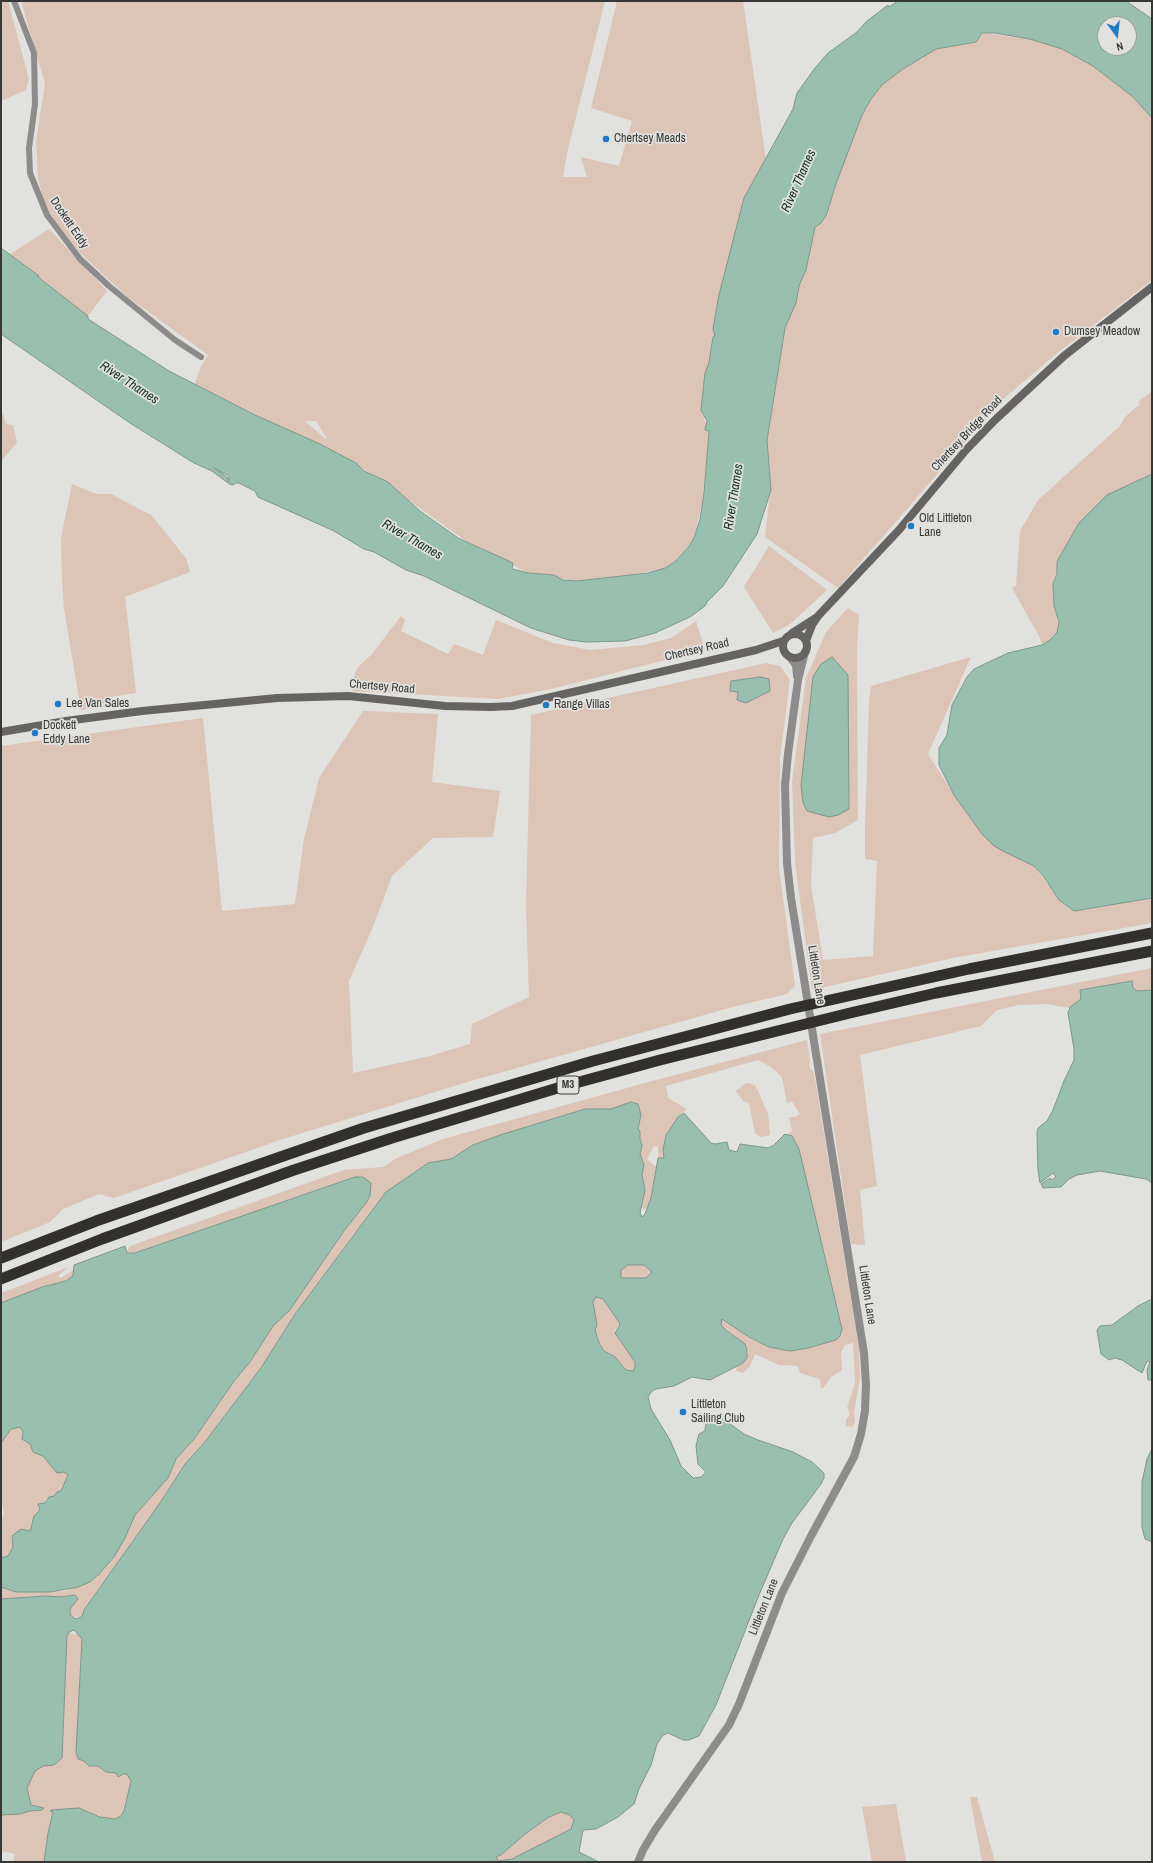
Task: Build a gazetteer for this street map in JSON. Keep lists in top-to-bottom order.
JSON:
{
  "streets": {
    "highway": ["M3"],
    "main road": ["Chertsey Bridge Road", "Chertsey Road"],
    "street": ["Dockett Eddy", "Littleton Lane"]
  },
  "crossings": [
    ["Chertsey Bridge Road", "Chertsey Road"],
    ["Chertsey Bridge Road", "Littleton Lane"],
    ["Chertsey Road", "Littleton Lane"]
  ],
  "water": ["River Thames"],
  "places": [
    "Chertsey Meads",
    "Dumsey Meadow",
    "Old Littleton Lane",
    "Lee Van Sales",
    "Range Villas",
    "Dockett Eddy Lane",
    "Littleton Sailing Club"
  ],
  "north": "bottom"
}
